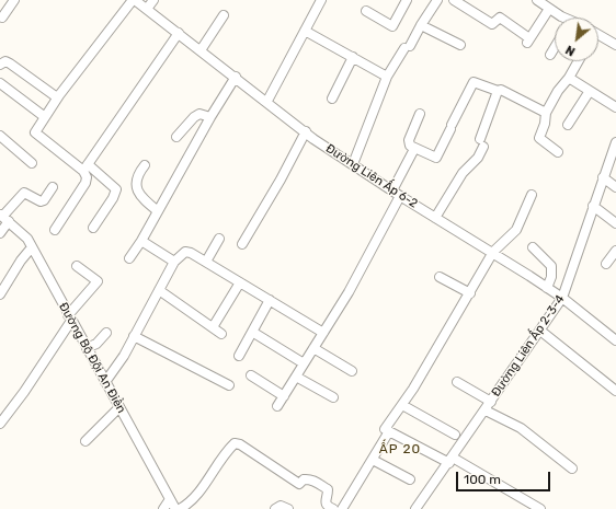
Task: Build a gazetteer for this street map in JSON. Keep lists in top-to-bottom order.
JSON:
{
  "streets": {
    "street": ["Đường Liên Ấp 6-2", "Đường Liên Ấp 2-3-4", "Đường Bộ Đội An Điền"]
  },
  "crossings": [
    ["Đường Liên Ấp 6-2", "Đường Liên Ấp 2-3-4"]
  ],
  "districts": ["ẤP 20"],
  "scale_bar": "100 m",
  "north": "bottom left"
}
